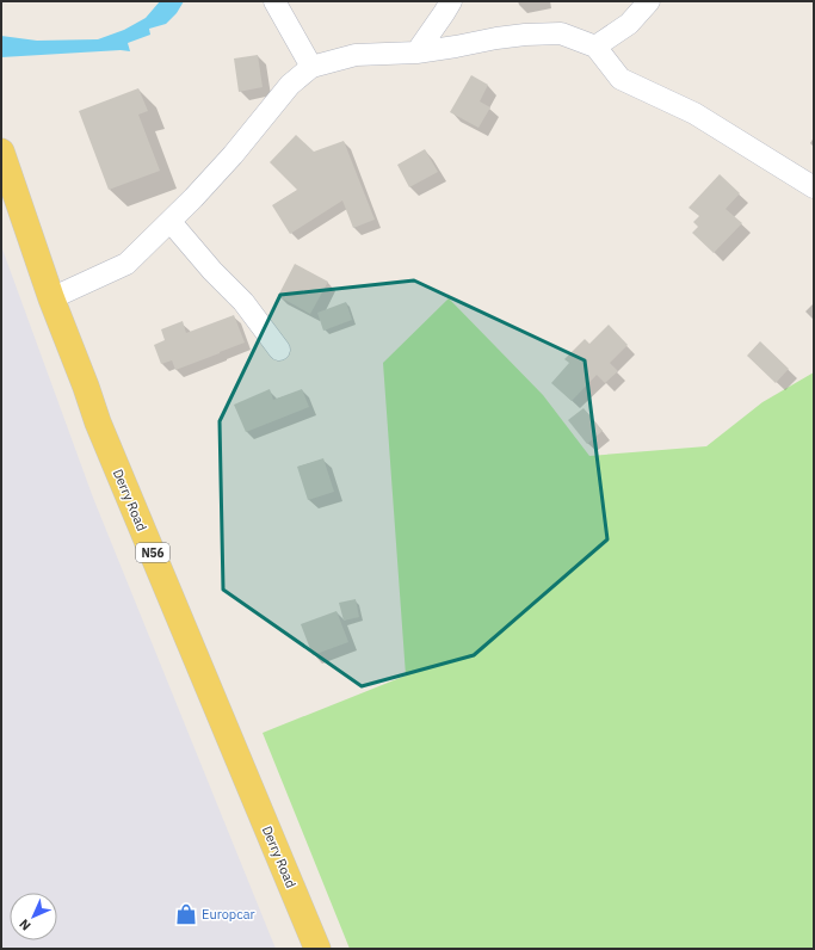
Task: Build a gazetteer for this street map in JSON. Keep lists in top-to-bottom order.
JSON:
{
  "streets": {
    "main road": ["Derry Road", "N56"]
  },
  "places": {
    "shop": ["Europcar"]
  },
  "north": "bottom left"
}
